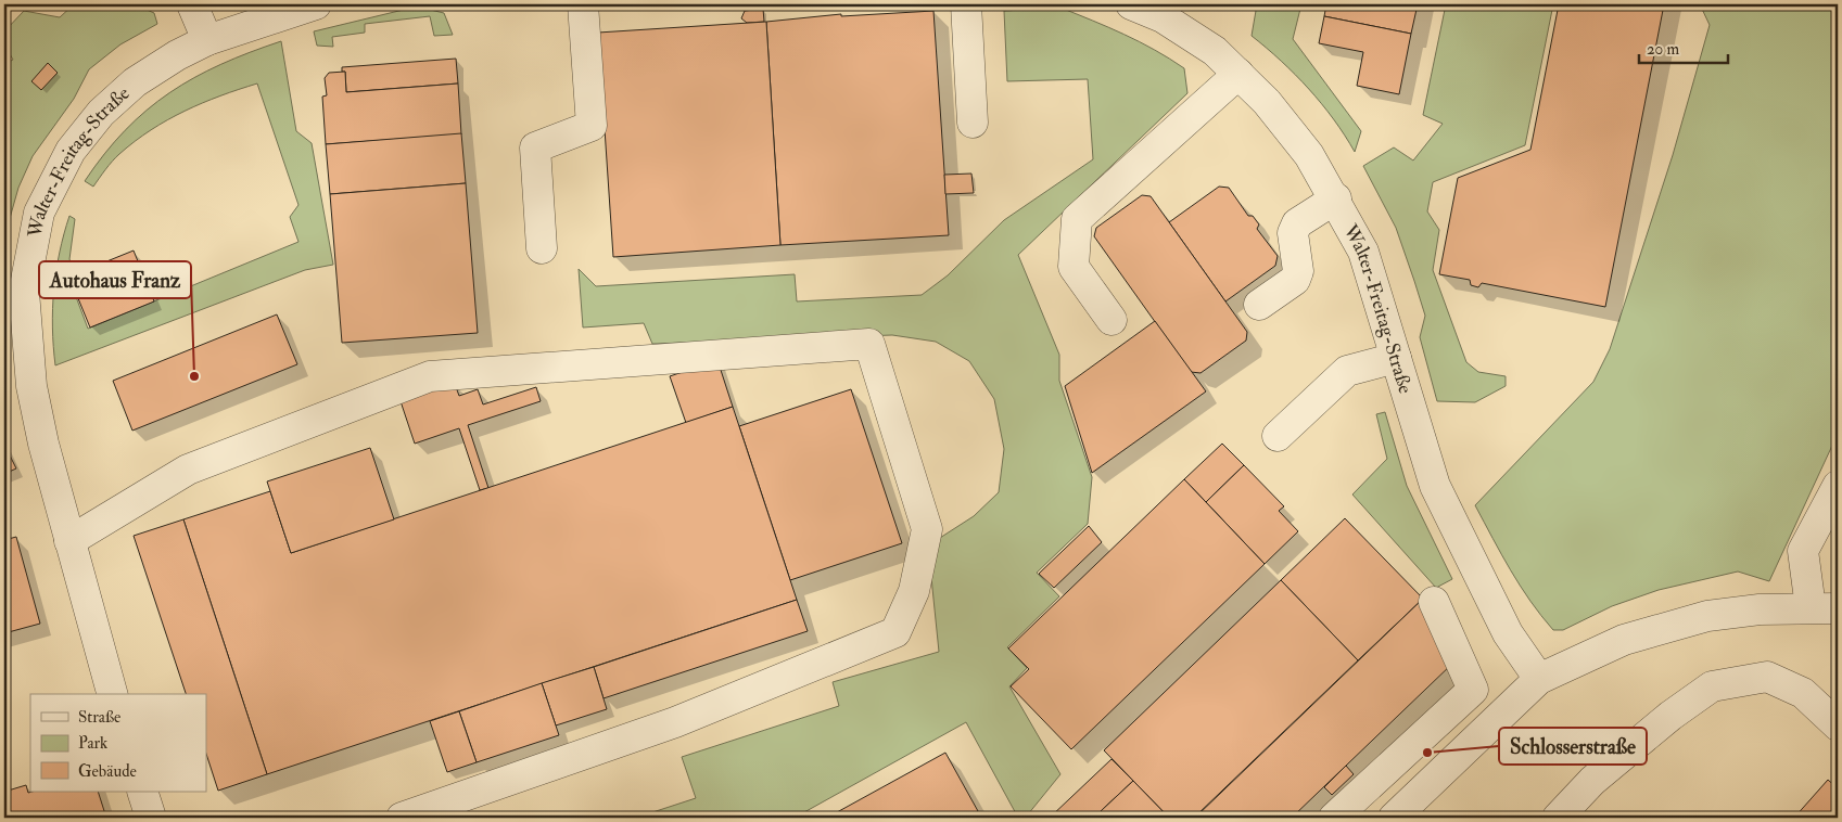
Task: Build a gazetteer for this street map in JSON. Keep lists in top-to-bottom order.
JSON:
{
  "streets": {
    "street": ["Walter-Freitag-Straße"]
  },
  "places": ["Autohaus Franz", "Schlosserstraße"],
  "legend": ["Straße", "Park", "Gebäude"],
  "scale_bar": "20 m"
}
